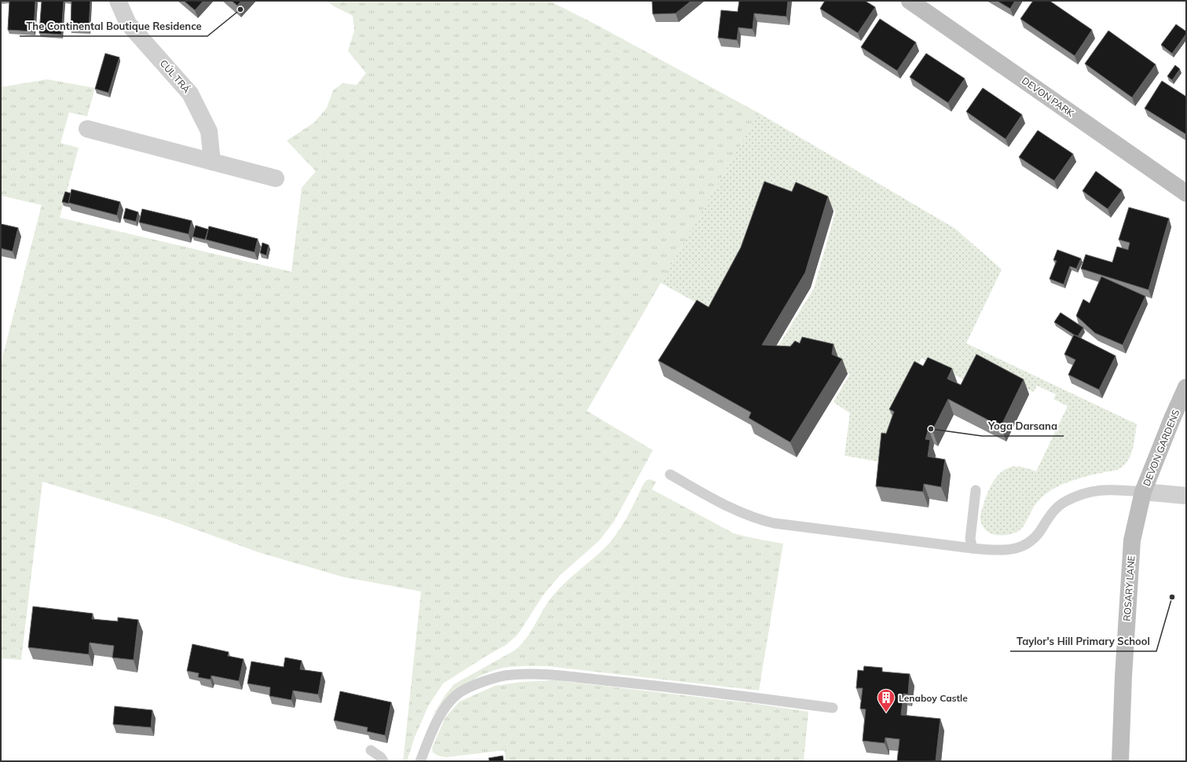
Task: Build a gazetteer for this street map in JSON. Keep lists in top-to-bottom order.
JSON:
{
  "streets": {
    "street": [
      "CÚL TRÁ",
      "DEVON PARK",
      "DEVON GARDENS",
      "ROSARY LANE"
    ]
  },
  "crossings": [
    ["DEVON GARDENS", "ROSARY LANE"]
  ],
  "places": {
    "other": ["The Continental Boutique Residence", "Yoga Darsana", "Taylor's Hill Primary School"],
    "building": ["Lenaboy Castle"]
  }
}
